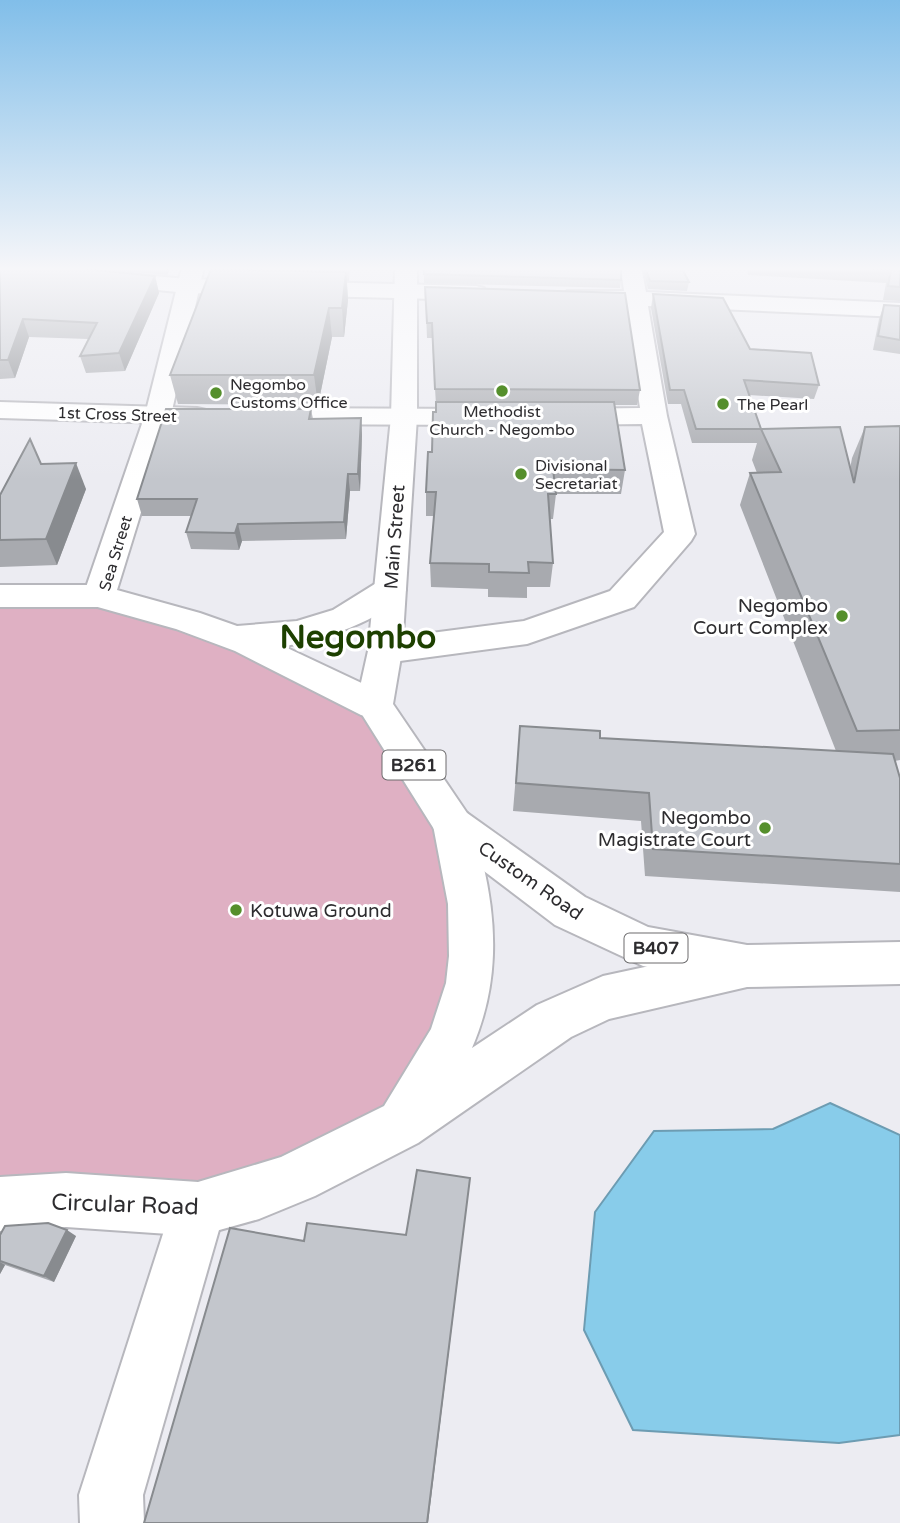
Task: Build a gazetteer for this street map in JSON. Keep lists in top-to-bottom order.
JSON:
{
  "streets": {
    "street": [
      "1st Cross Street",
      "Main Street",
      "Sea Street",
      "B261",
      "Custom Road",
      "B407",
      "Circular Road"
    ]
  },
  "crossings": [
    ["1st Cross Street", "Main Street"],
    ["1st Cross Street", "Sea Street"],
    ["Main Street", "Sea Street"],
    ["Main Street", "B261"],
    ["Sea Street", "B261"],
    ["B261", "Custom Road"],
    ["Custom Road", "Circular Road"]
  ],
  "districts": ["Negombo"],
  "places": [
    "Methodist Church - Negombo",
    "Negombo Customs Office",
    "The Pearl",
    "Divisional Secretariat",
    "Negombo Court Complex",
    "Negombo Magistrate Court",
    "Kotuwa Ground"
  ]
}
